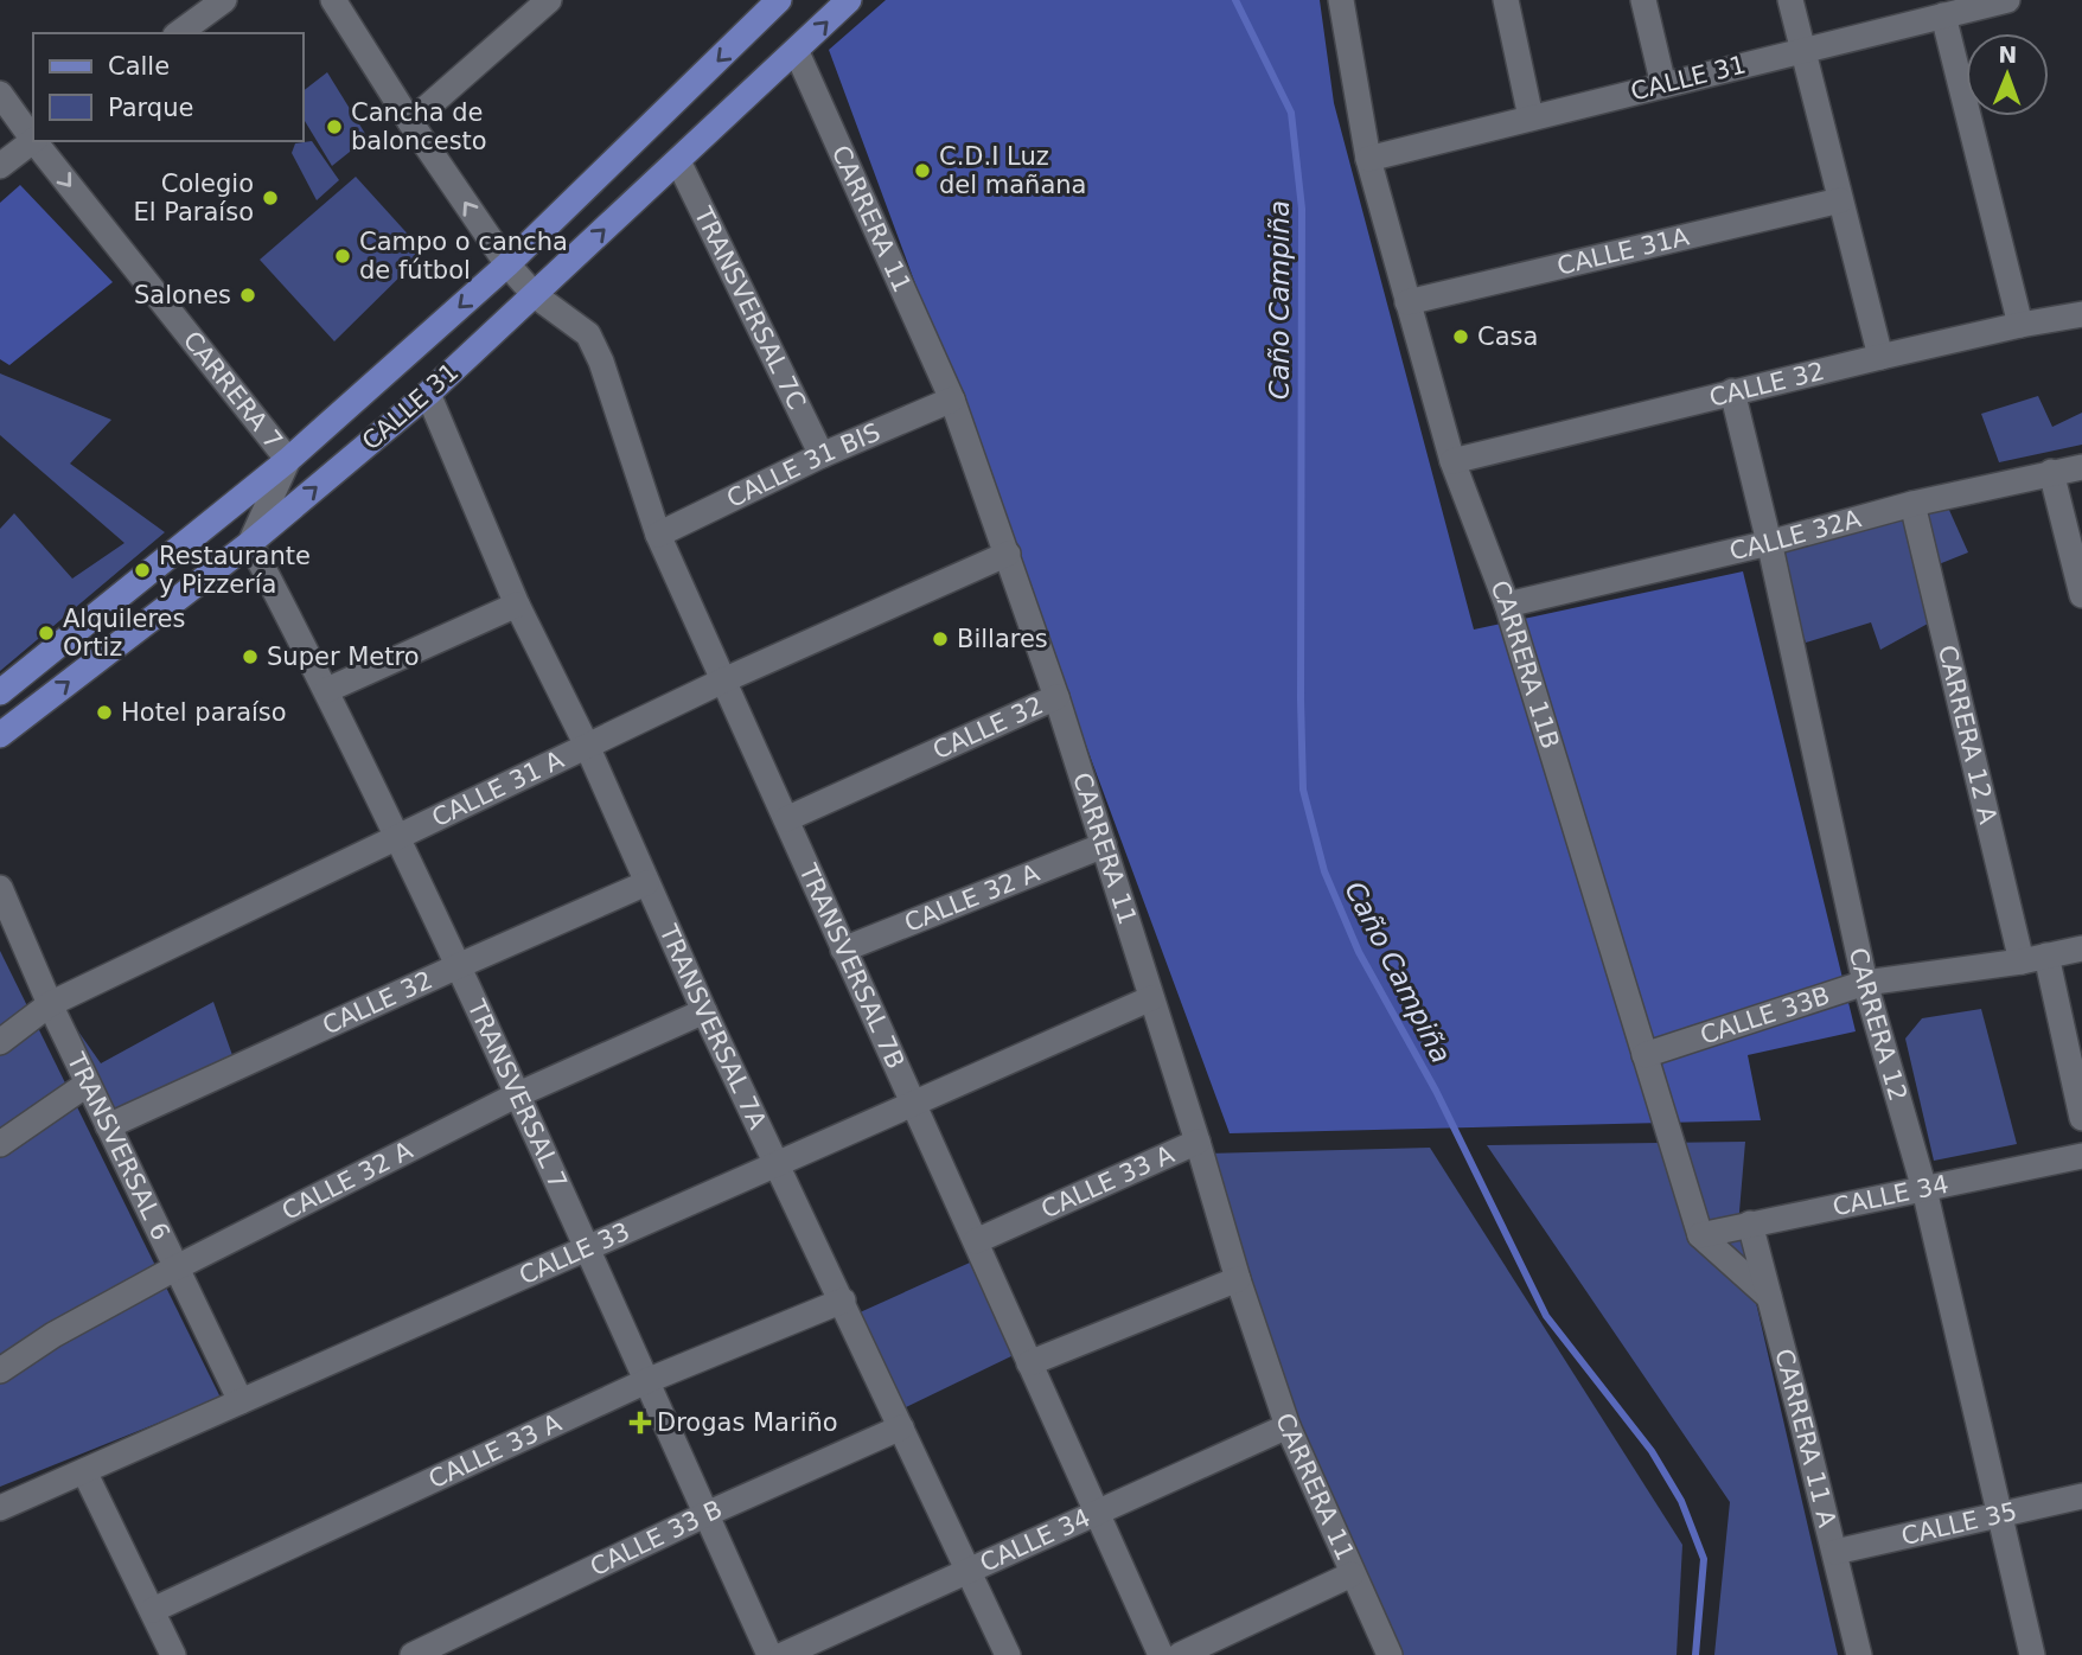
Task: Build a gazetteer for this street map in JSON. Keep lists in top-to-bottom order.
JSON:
{
  "streets": {
    "main road": ["CALLE 31"],
    "street": [
      "CARRERA 11",
      "CALLE 31A",
      "TRANSVERSAL 7C",
      "CALLE 32",
      "CARRERA 7",
      "CALLE 31 BIS",
      "CALLE 32A",
      "CARRERA 11B",
      "CARRERA 12 A",
      "CALLE 31 A",
      "CALLE 32 A",
      "TRANSVERSAL 7B",
      "CALLE 33B",
      "CARRERA 12",
      "TRANSVERSAL 7A",
      "TRANSVERSAL 7",
      "TRANSVERSAL 6",
      "CALLE 33 A",
      "CALLE 34",
      "CALLE 33",
      "CARRERA 11 A",
      "CALLE 35",
      "CALLE 33 B"
    ]
  },
  "crossings": [
    ["CALLE 31", "CARRERA 11"],
    ["CALLE 31", "TRANSVERSAL 7C"],
    ["CALLE 31", "CARRERA 7"],
    ["CALLE 31", "CARRERA 11B"],
    ["CALLE 31", "TRANSVERSAL 7B"],
    ["CALLE 31", "TRANSVERSAL 7A"],
    ["CALLE 31", "TRANSVERSAL 7"],
    ["CARRERA 11", "CALLE 32"],
    ["CARRERA 11", "CALLE 31 BIS"],
    ["CARRERA 11", "CALLE 31 A"],
    ["CARRERA 11", "CALLE 32 A"],
    ["CARRERA 11", "CALLE 33 A"],
    ["CARRERA 11", "CALLE 34"],
    ["CARRERA 11", "CALLE 33"],
    ["CALLE 31A", "CARRERA 11B"],
    ["TRANSVERSAL 7C", "CALLE 31 BIS"],
    ["CALLE 32", "CARRERA 11B"],
    ["CALLE 32", "TRANSVERSAL 7B"],
    ["CALLE 32", "CARRERA 12"],
    ["CALLE 32", "TRANSVERSAL 7A"],
    ["CALLE 32", "TRANSVERSAL 7"],
    ["CALLE 32", "TRANSVERSAL 6"],
    ["CARRERA 7", "TRANSVERSAL 7"],
    ["CALLE 31 BIS", "TRANSVERSAL 7B"],
    ["CALLE 32A", "CARRERA 11B"],
    ["CALLE 32A", "CARRERA 12 A"],
    ["CALLE 32A", "CARRERA 12"],
    ["CARRERA 11B", "CALLE 33B"],
    ["CARRERA 11B", "CALLE 34"],
    ["CARRERA 12 A", "CALLE 33B"],
    ["CALLE 31 A", "TRANSVERSAL 7B"],
    ["CALLE 31 A", "TRANSVERSAL 7A"],
    ["CALLE 31 A", "TRANSVERSAL 7"],
    ["CALLE 31 A", "TRANSVERSAL 6"],
    ["CALLE 32 A", "TRANSVERSAL 7B"],
    ["CALLE 32 A", "TRANSVERSAL 7A"],
    ["CALLE 32 A", "TRANSVERSAL 7"],
    ["CALLE 32 A", "TRANSVERSAL 6"],
    ["TRANSVERSAL 7B", "CALLE 33 A"],
    ["TRANSVERSAL 7B", "CALLE 34"],
    ["TRANSVERSAL 7B", "CALLE 33"],
    ["CALLE 33B", "CARRERA 12"],
    ["CARRERA 12", "CALLE 34"],
    ["CARRERA 12", "CALLE 35"],
    ["TRANSVERSAL 7A", "CALLE 33 A"],
    ["TRANSVERSAL 7A", "CALLE 34"],
    ["TRANSVERSAL 7A", "CALLE 33"],
    ["TRANSVERSAL 7A", "CALLE 33 B"],
    ["TRANSVERSAL 7", "CALLE 33 A"],
    ["TRANSVERSAL 7", "CALLE 33"],
    ["TRANSVERSAL 7", "CALLE 33 B"],
    ["TRANSVERSAL 6", "CALLE 33"],
    ["CALLE 34", "CARRERA 11 A"],
    ["CARRERA 11 A", "CALLE 35"]
  ],
  "one_way": ["CARRERA 7"],
  "water": ["Caño Campiña"],
  "places": {
    "other": [
      "Cancha de baloncesto",
      "C.D.I Luz del mañana",
      "Colegio El Paraíso",
      "Campo o cancha de fútbol",
      "Salones",
      "Casa",
      "Restaurante y Pizzería",
      "Alquileres Ortiz",
      "Billares",
      "Super Metro",
      "Hotel paraíso"
    ],
    "health": ["Drogas Mariño"]
  },
  "legend": ["Calle", "Parque"],
  "north": "top"
}
